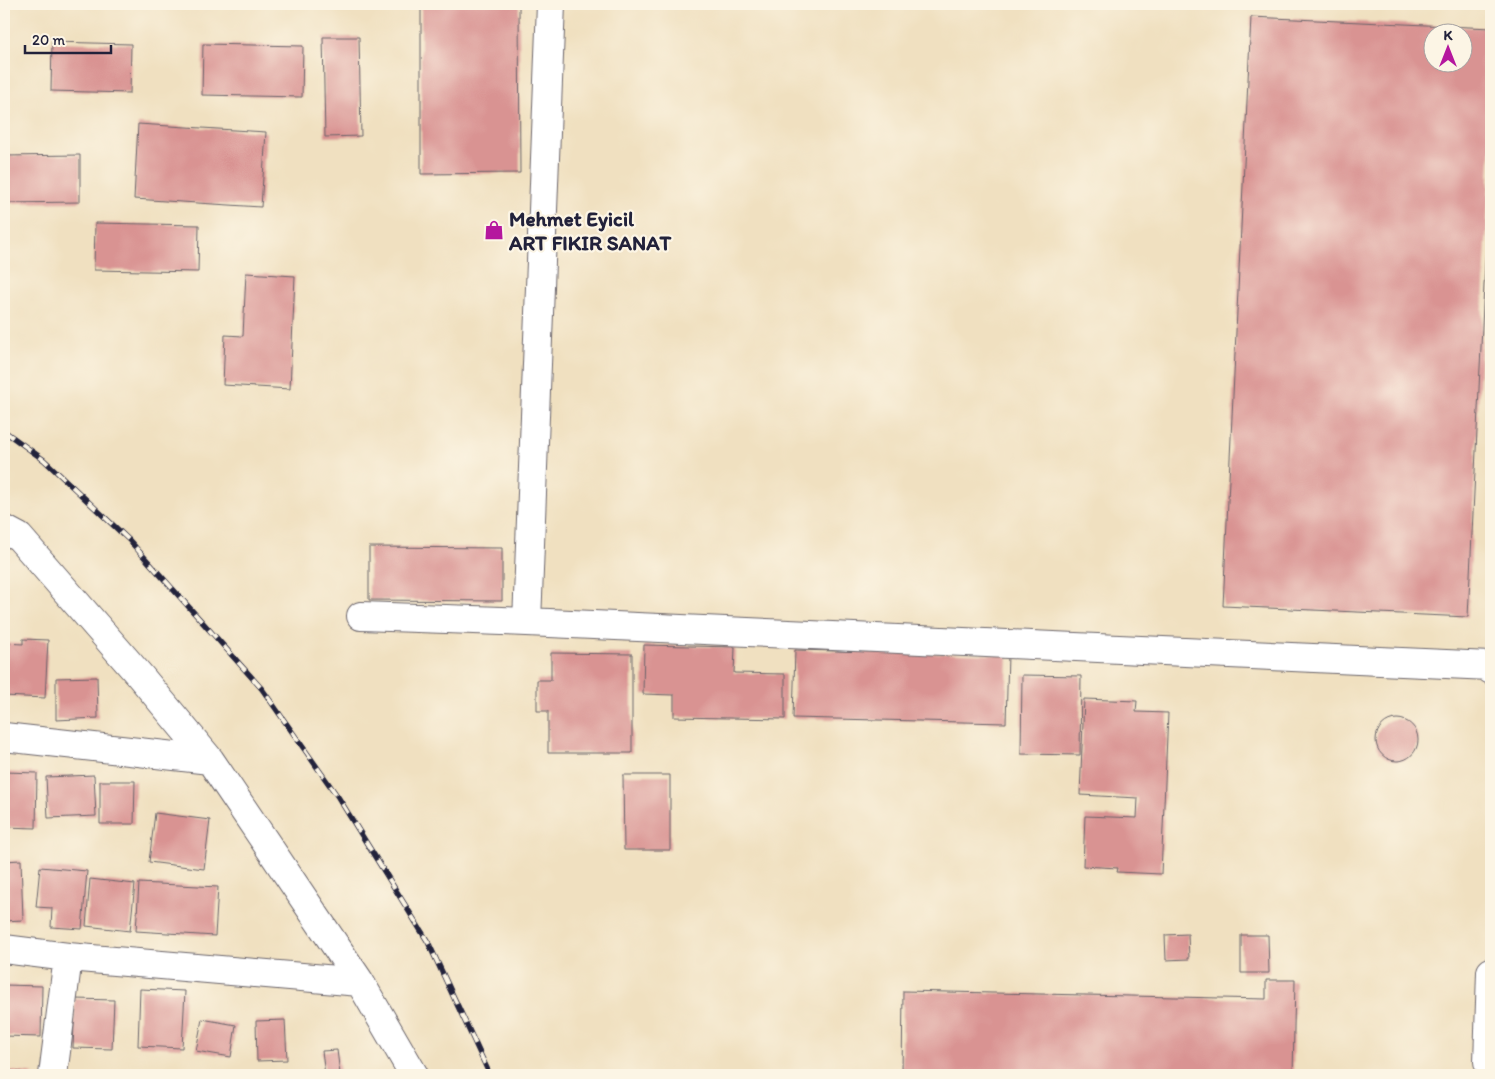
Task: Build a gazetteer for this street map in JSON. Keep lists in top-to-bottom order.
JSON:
{
  "places": {
    "shop": ["Mehmet Eyicil ART FIKIR SANAT"]
  },
  "scale_bar": "20 m",
  "north": "top"
}
